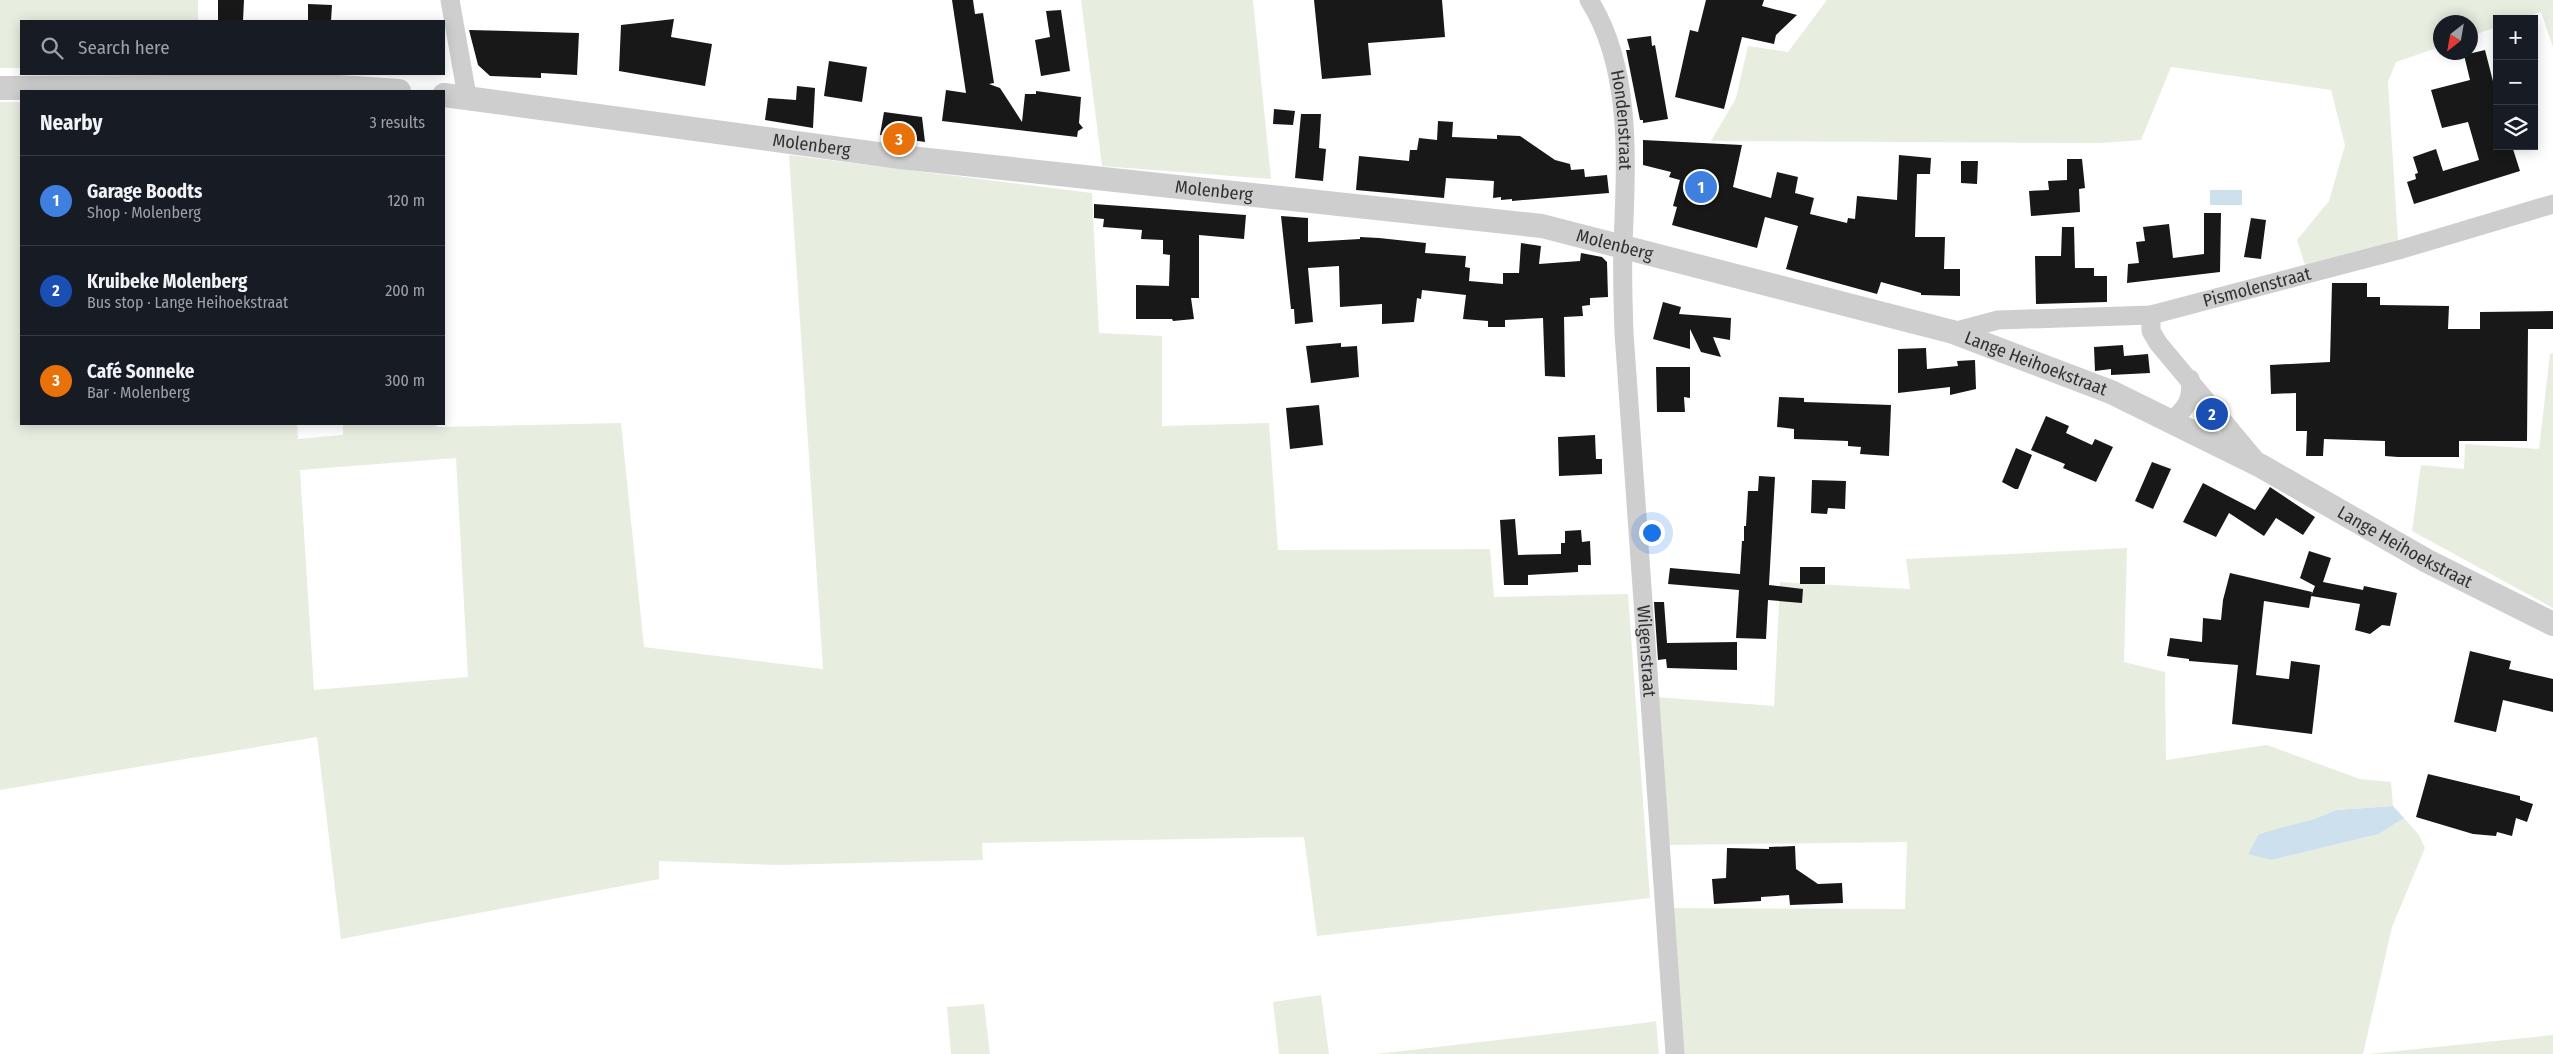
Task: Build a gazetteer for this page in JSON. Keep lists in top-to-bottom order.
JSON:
{
  "streets": {
    "street": [
      "Hondenstraat",
      "Molenberg",
      "Pismolenstraat",
      "Lange Heihoekstraat",
      "Wilgenstraat"
    ]
  },
  "crossings": [
    ["Hondenstraat", "Molenberg"],
    ["Hondenstraat", "Wilgenstraat"],
    ["Molenberg", "Pismolenstraat"],
    ["Molenberg", "Lange Heihoekstraat"],
    ["Molenberg", "Wilgenstraat"],
    ["Pismolenstraat", "Lange Heihoekstraat"]
  ],
  "north": "bottom left",
  "page": {
    "map_buttons": ["+", "−"],
    "search": "Search here",
    "heading": ["Nearby", "3 results"],
    "pins": ["3", "1", "2"],
    "list": [
      {
        "mark": "1",
        "name": "Garage Boodts",
        "note": "Shop · Molenberg",
        "value": "120 m"
      },
      {
        "mark": "2",
        "name": "Kruibeke Molenberg",
        "note": "Bus stop · Lange Heihoekstraat",
        "value": "200 m"
      },
      {
        "mark": "3",
        "name": "Café Sonneke",
        "note": "Bar · Molenberg",
        "value": "300 m"
      }
    ]
  }
}
